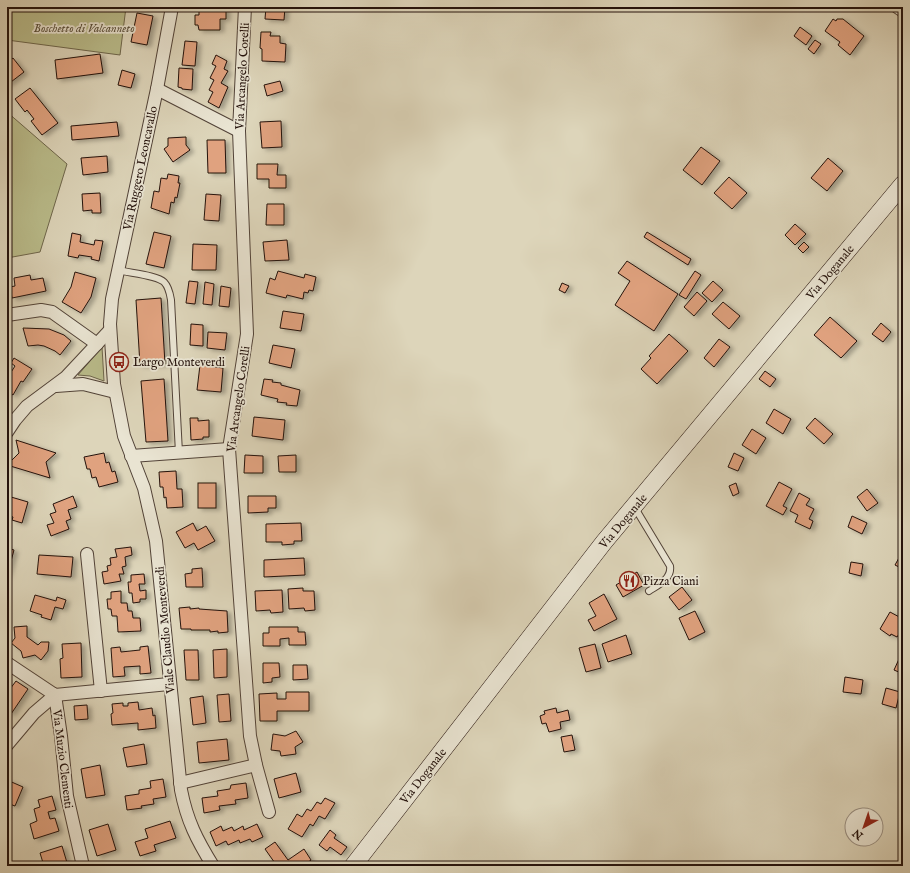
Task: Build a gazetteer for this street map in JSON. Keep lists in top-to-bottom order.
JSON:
{
  "streets": {
    "main road": ["Via Doganale"],
    "street": [
      "Via Arcangelo Corelli",
      "Via Ruggero Leoncavallo",
      "Viale Claudio Monteverdi",
      "Via Muzio Clementi"
    ]
  },
  "crossings": [
    ["Via Ruggero Leoncavallo", "Viale Claudio Monteverdi"]
  ],
  "parks": ["Boschetto di Valcanneto"],
  "places": {
    "bus stop": ["Largo Monteverdi"],
    "restaurant": ["Pizza Ciani"]
  },
  "north": "bottom left"
}
